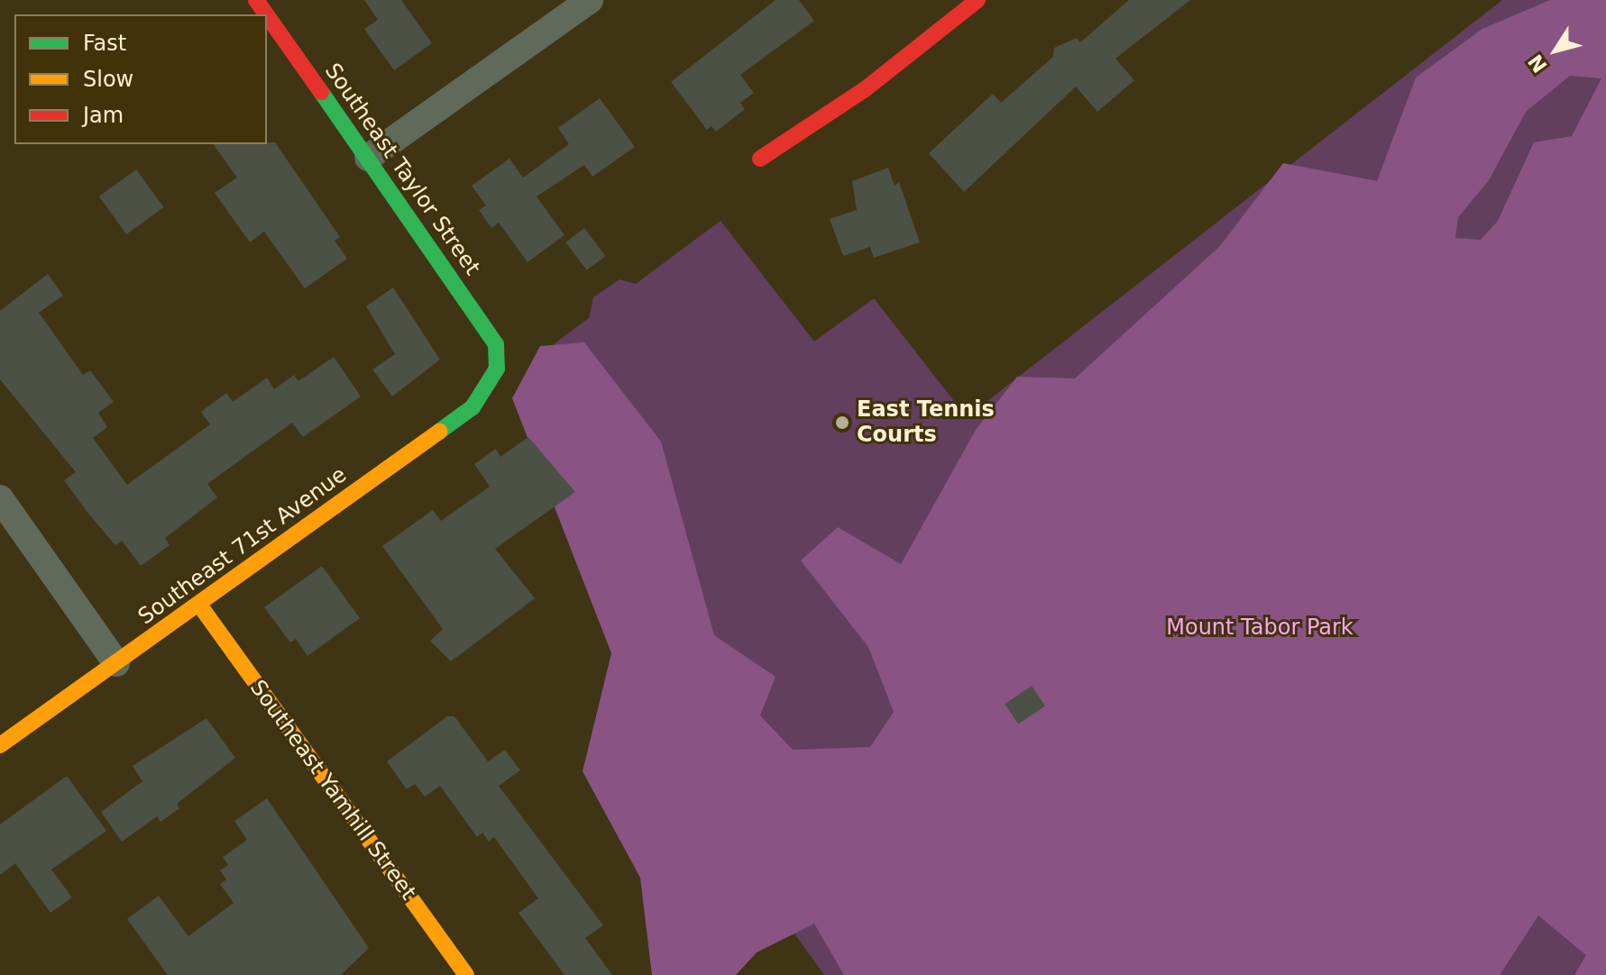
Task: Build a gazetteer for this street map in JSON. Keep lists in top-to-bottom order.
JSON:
{
  "streets": {
    "street": ["Southeast Taylor Street", "Southeast 71st Avenue", "Southeast Yamhill Street"]
  },
  "crossings": [
    ["Southeast Taylor Street", "Southeast 71st Avenue"],
    ["Southeast 71st Avenue", "Southeast Yamhill Street"]
  ],
  "parks": ["Mount Tabor Park"],
  "places": ["East Tennis Courts"],
  "legend": ["Fast", "Slow", "Jam"],
  "north": "bottom left"
}
